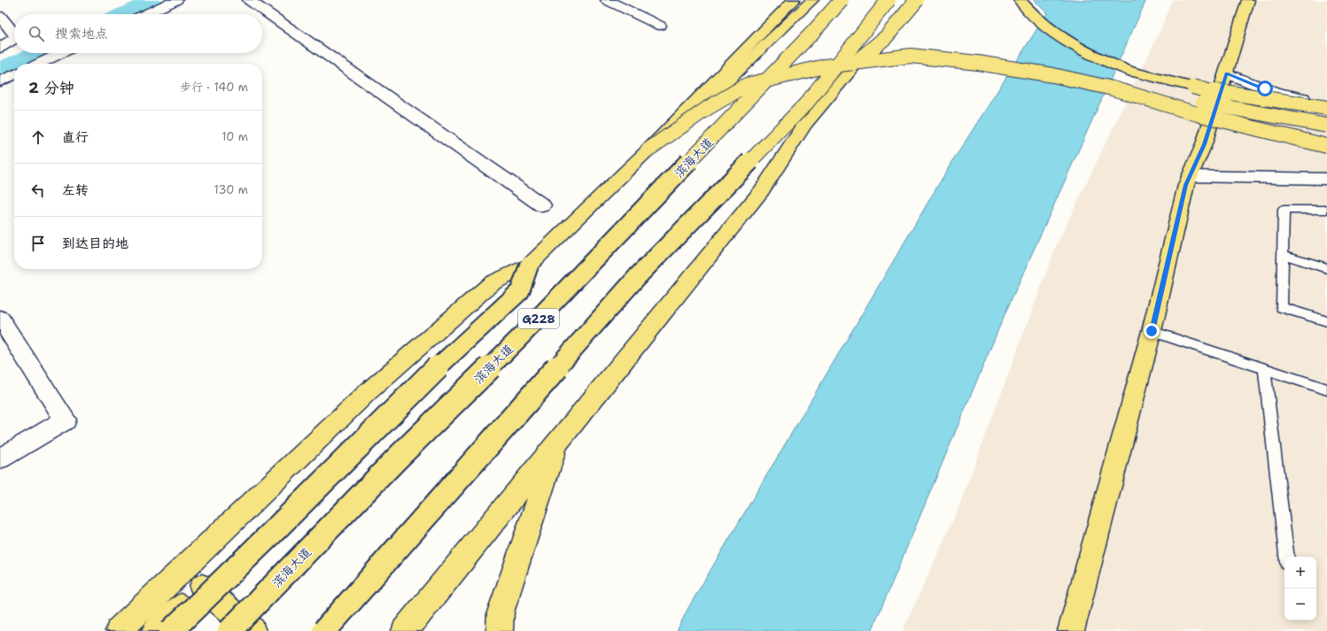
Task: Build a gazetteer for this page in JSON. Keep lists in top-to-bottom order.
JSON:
{
  "streets": {
    "main road": ["滨海大道", "G228"]
  },
  "page": {
    "search": "搜索地点",
    "heading": ["2 分钟", "步行 · 140 m"],
    "list": [
      ["直行", "10 m"],
      ["左转", "130 m"],
      "到达目的地"
    ],
    "map_buttons": ["+", "−"]
  }
}
